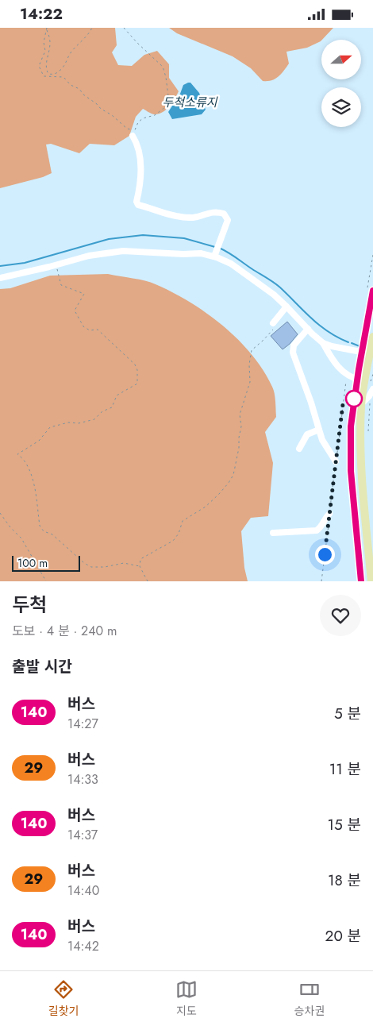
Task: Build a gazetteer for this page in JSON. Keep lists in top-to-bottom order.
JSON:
{
  "water": ["두척소류지"],
  "lines": ["bus line 140"],
  "scale_bar": "100 m",
  "north": "right",
  "page": {
    "status": "14:22",
    "scale": "100 m",
    "heading": [
      ["두척", "도보 · 4 분 · 240 m"],
      "출발 시간"
    ],
    "list": [
      {
        "mark": "140",
        "name": "버스",
        "note": "14:27",
        "value": "5 분"
      },
      {
        "mark": "29",
        "name": "버스",
        "note": "14:33",
        "value": "11 분"
      },
      {
        "mark": "140",
        "name": "버스",
        "note": "14:37",
        "value": "15 분"
      },
      {
        "mark": "29",
        "name": "버스",
        "note": "14:40",
        "value": "18 분"
      },
      {
        "mark": "140",
        "name": "버스",
        "note": "14:42",
        "value": "20 분"
      }
    ],
    "tabs": ["길찾기", "지도", "승차권"]
  }
}
